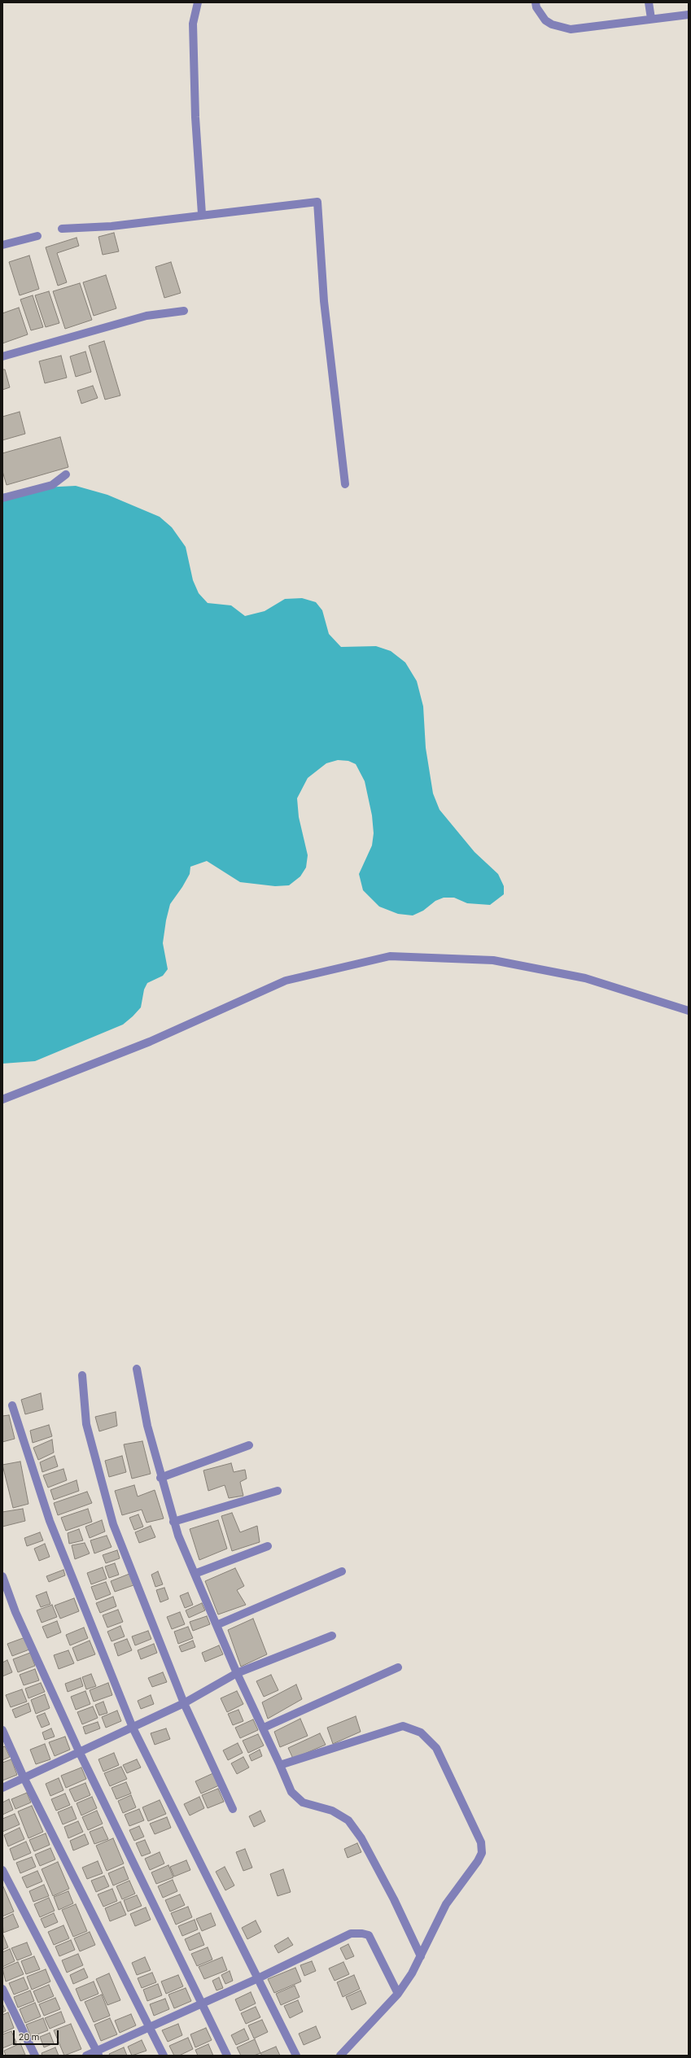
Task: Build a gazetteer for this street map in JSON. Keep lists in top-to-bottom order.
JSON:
{
  "scale_bar": "20 m"
}
